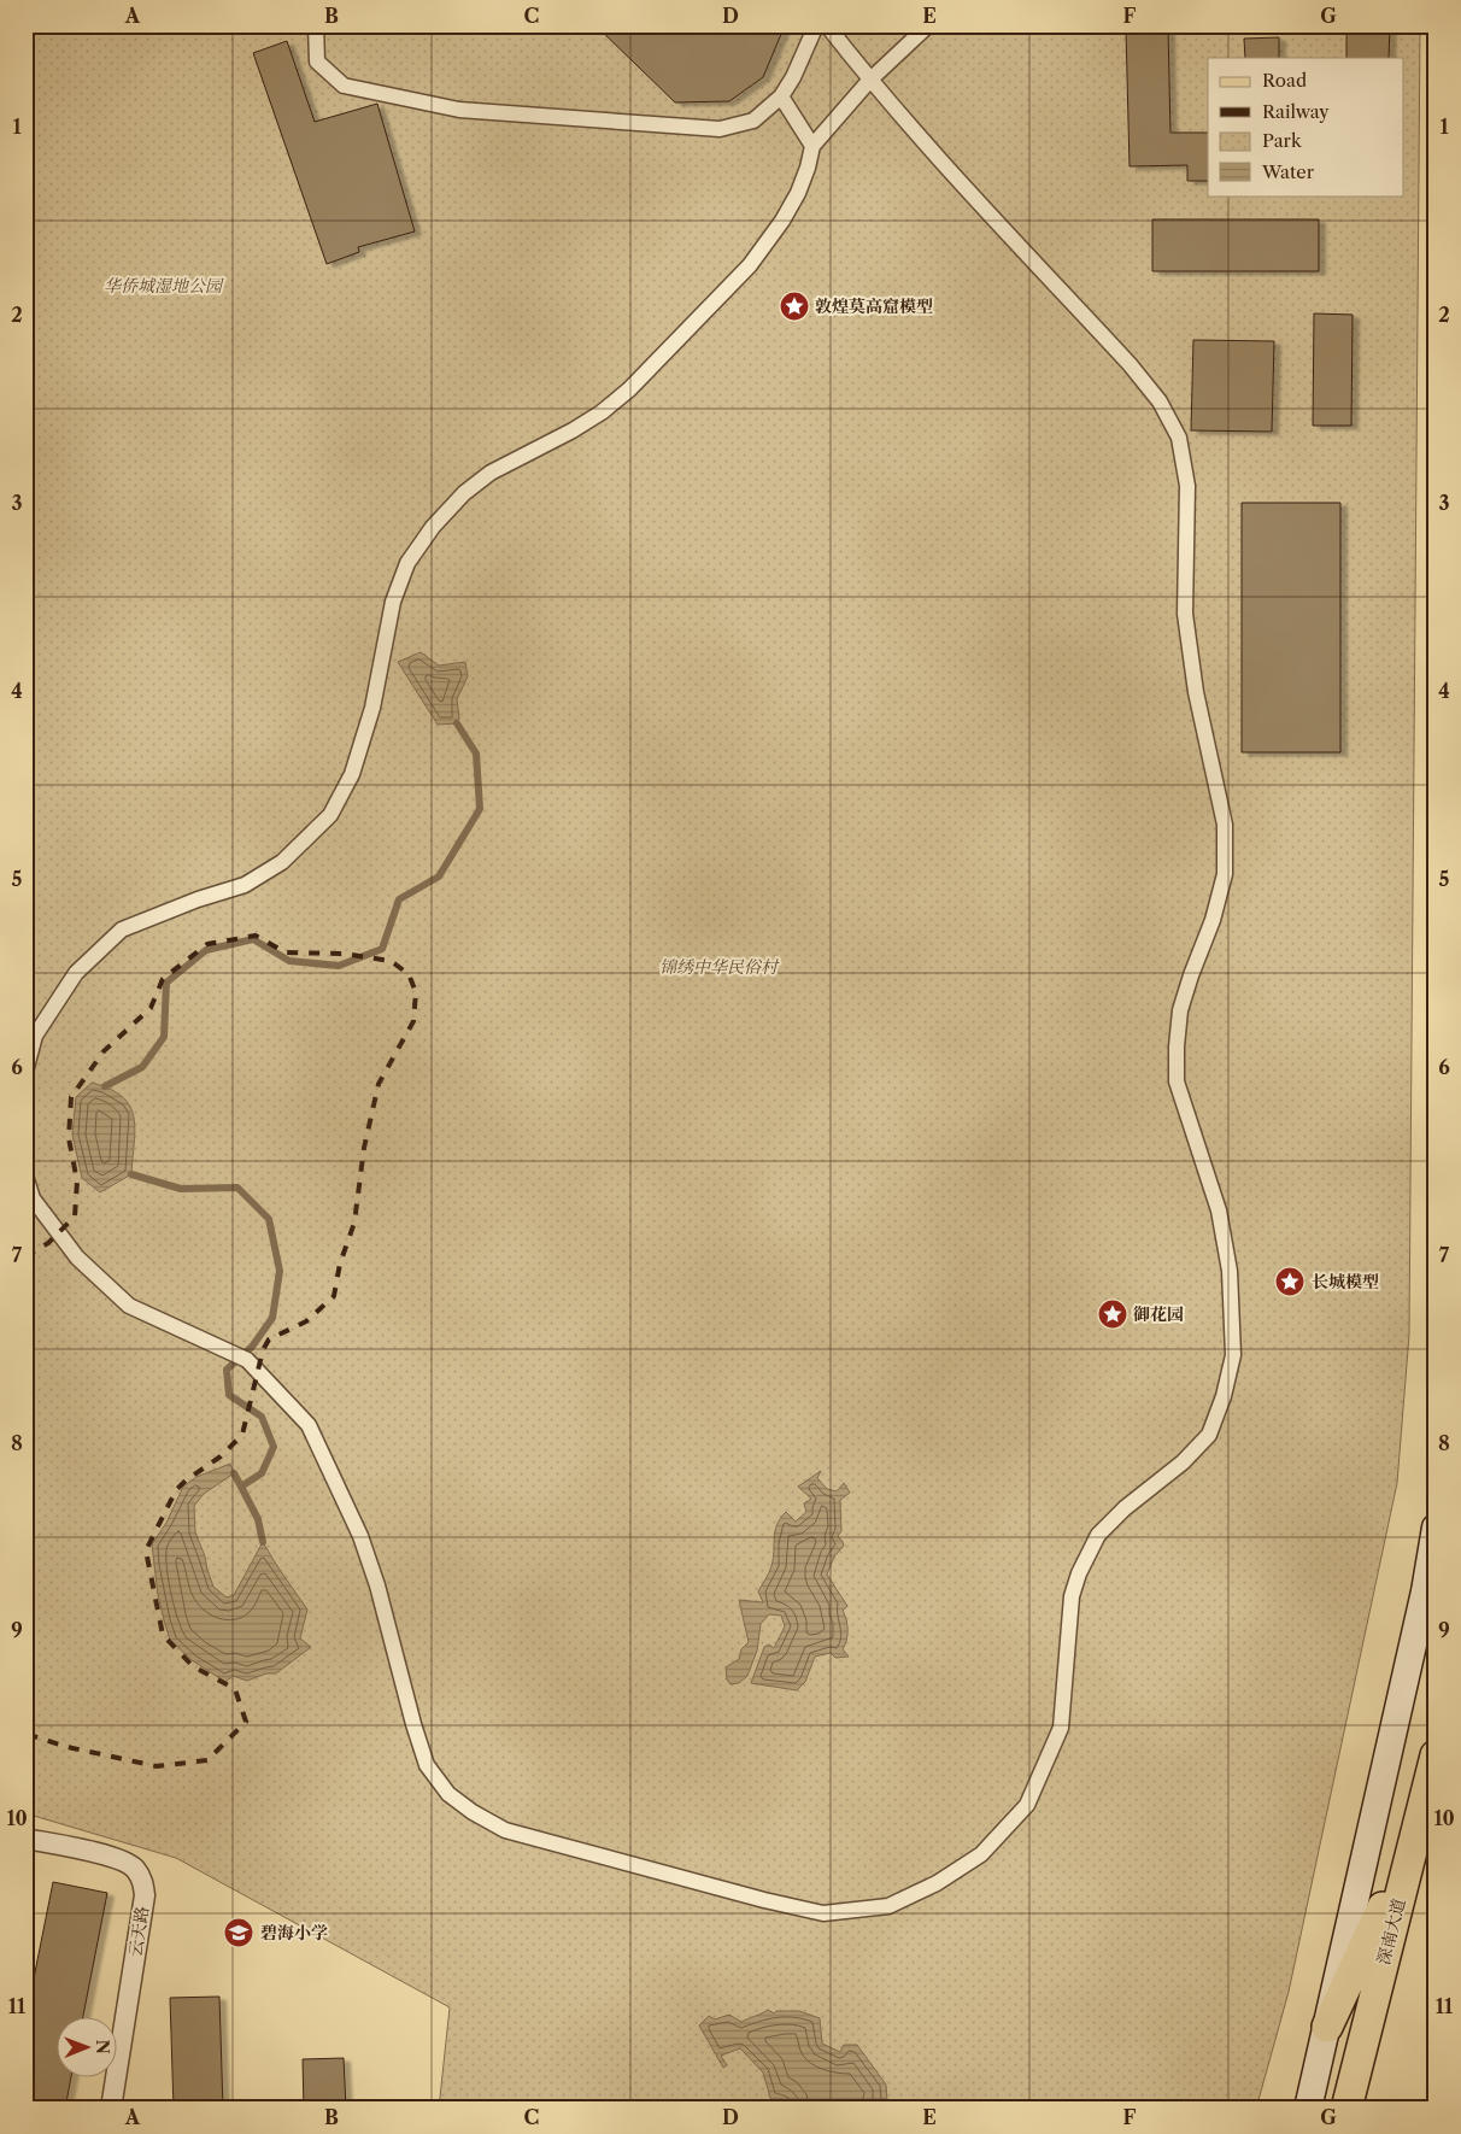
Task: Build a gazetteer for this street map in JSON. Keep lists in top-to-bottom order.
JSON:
{
  "streets": {
    "main road": ["深南大道"],
    "street": ["云天路"]
  },
  "parks": ["华侨城湿地公园", "锦绣中华民俗村"],
  "places": {
    "place": ["敦煌莫高窟模型", "长城模型", "御花园"],
    "school or university": ["碧海小学"]
  },
  "legend": [
    "Road",
    "Railway",
    "Park",
    "Water"
  ],
  "north": "right",
  "grid": {
    "columns": [
      "A",
      "B",
      "C",
      "D",
      "E",
      "F",
      "G"
    ],
    "rows": [
      "1",
      "2",
      "3",
      "4",
      "5",
      "6",
      "7",
      "8",
      "9",
      "10",
      "11"
    ]
  }
}
